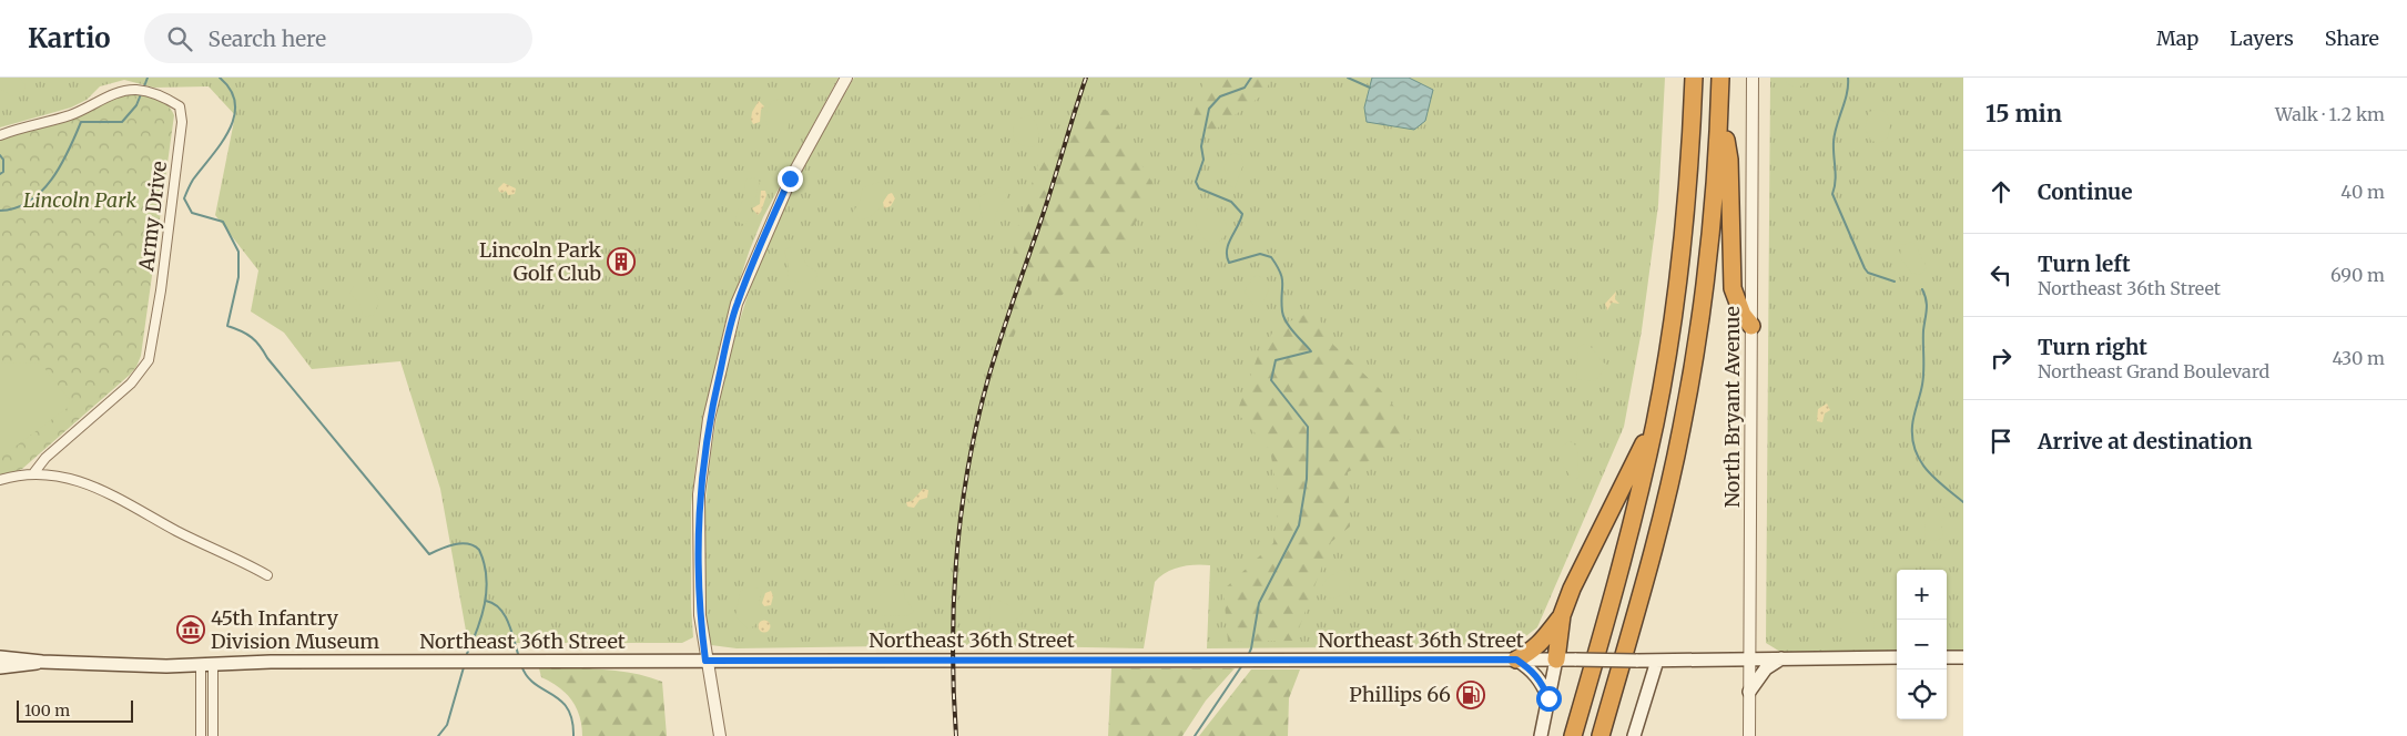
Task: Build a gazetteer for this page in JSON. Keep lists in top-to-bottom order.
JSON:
{
  "streets": {
    "main road": ["Northeast 36th Street"],
    "street": ["Army Drive", "North Bryant Avenue"]
  },
  "crossings": [
    ["North Bryant Avenue", "Northeast 36th Street"]
  ],
  "parks": ["Lincoln Park"],
  "places": {
    "building": ["Lincoln Park Golf Club"],
    "museum": ["45th Infantry Division Museum"],
    "fuel station": ["Phillips 66"]
  },
  "scale_bar": "100 m",
  "page": {
    "header": "Kartio",
    "search": "Search here",
    "nav": ["Map", "Layers", "Share"],
    "heading": ["15 min", "Walk · 1.2 km"],
    "list": [
      ["Continue", "40 m"],
      ["Turn left", "Northeast 36th Street", "690 m"],
      ["Turn right", "Northeast Grand Boulevard", "430 m"],
      "Arrive at destination"
    ],
    "map_buttons": ["+", "−"],
    "scale": "100 m"
  }
}
